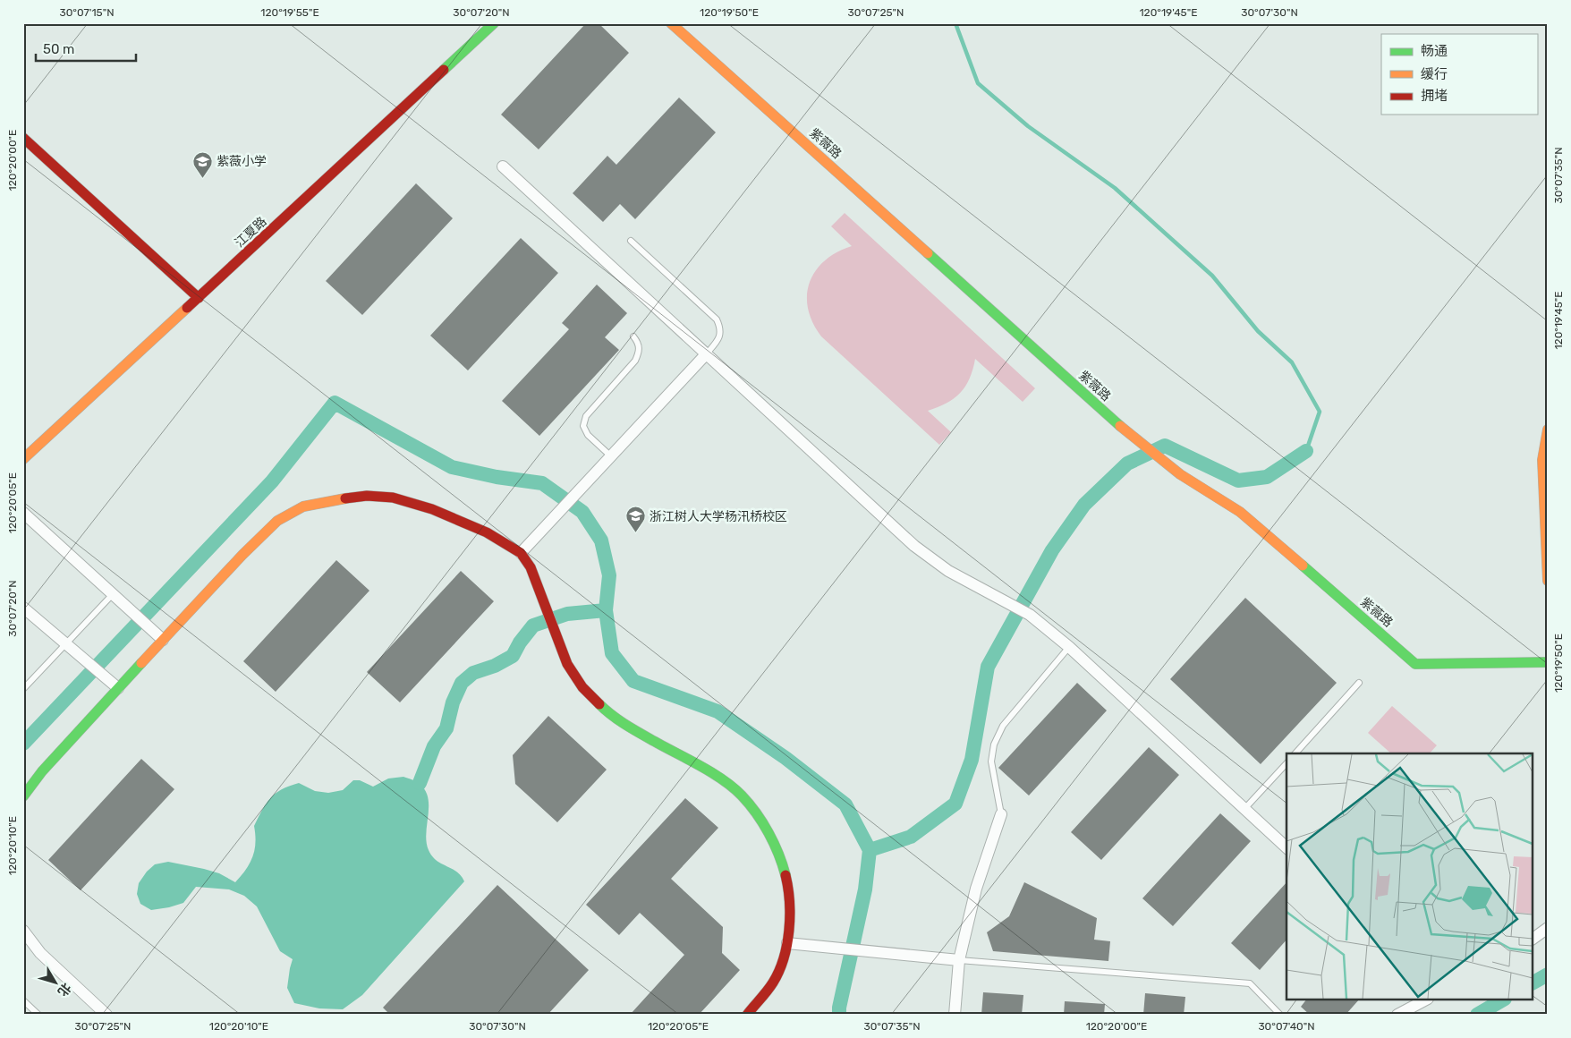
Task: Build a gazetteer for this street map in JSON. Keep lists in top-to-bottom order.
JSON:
{
  "streets": {
    "street": ["紫薇路", "江夏路"]
  },
  "places": {
    "school or university": ["紫薇小学", "浙江树人大学杨汛桥校区"]
  },
  "legend": ["畅通", "缓行", "拥堵"],
  "scale_bar": "50 m",
  "north": "bottom right",
  "coordinates": [
    "30°07'15\"N",
    "120°19'55\"E",
    "30°07'20\"N",
    "120°19'50\"E",
    "30°07'25\"N",
    "120°19'45\"E",
    "30°07'30\"N",
    "120°20'00\"E",
    "30°07'35\"N",
    "120°20'05\"E",
    "120°20'10\"E",
    "30°07'40\"N"
  ]
}
